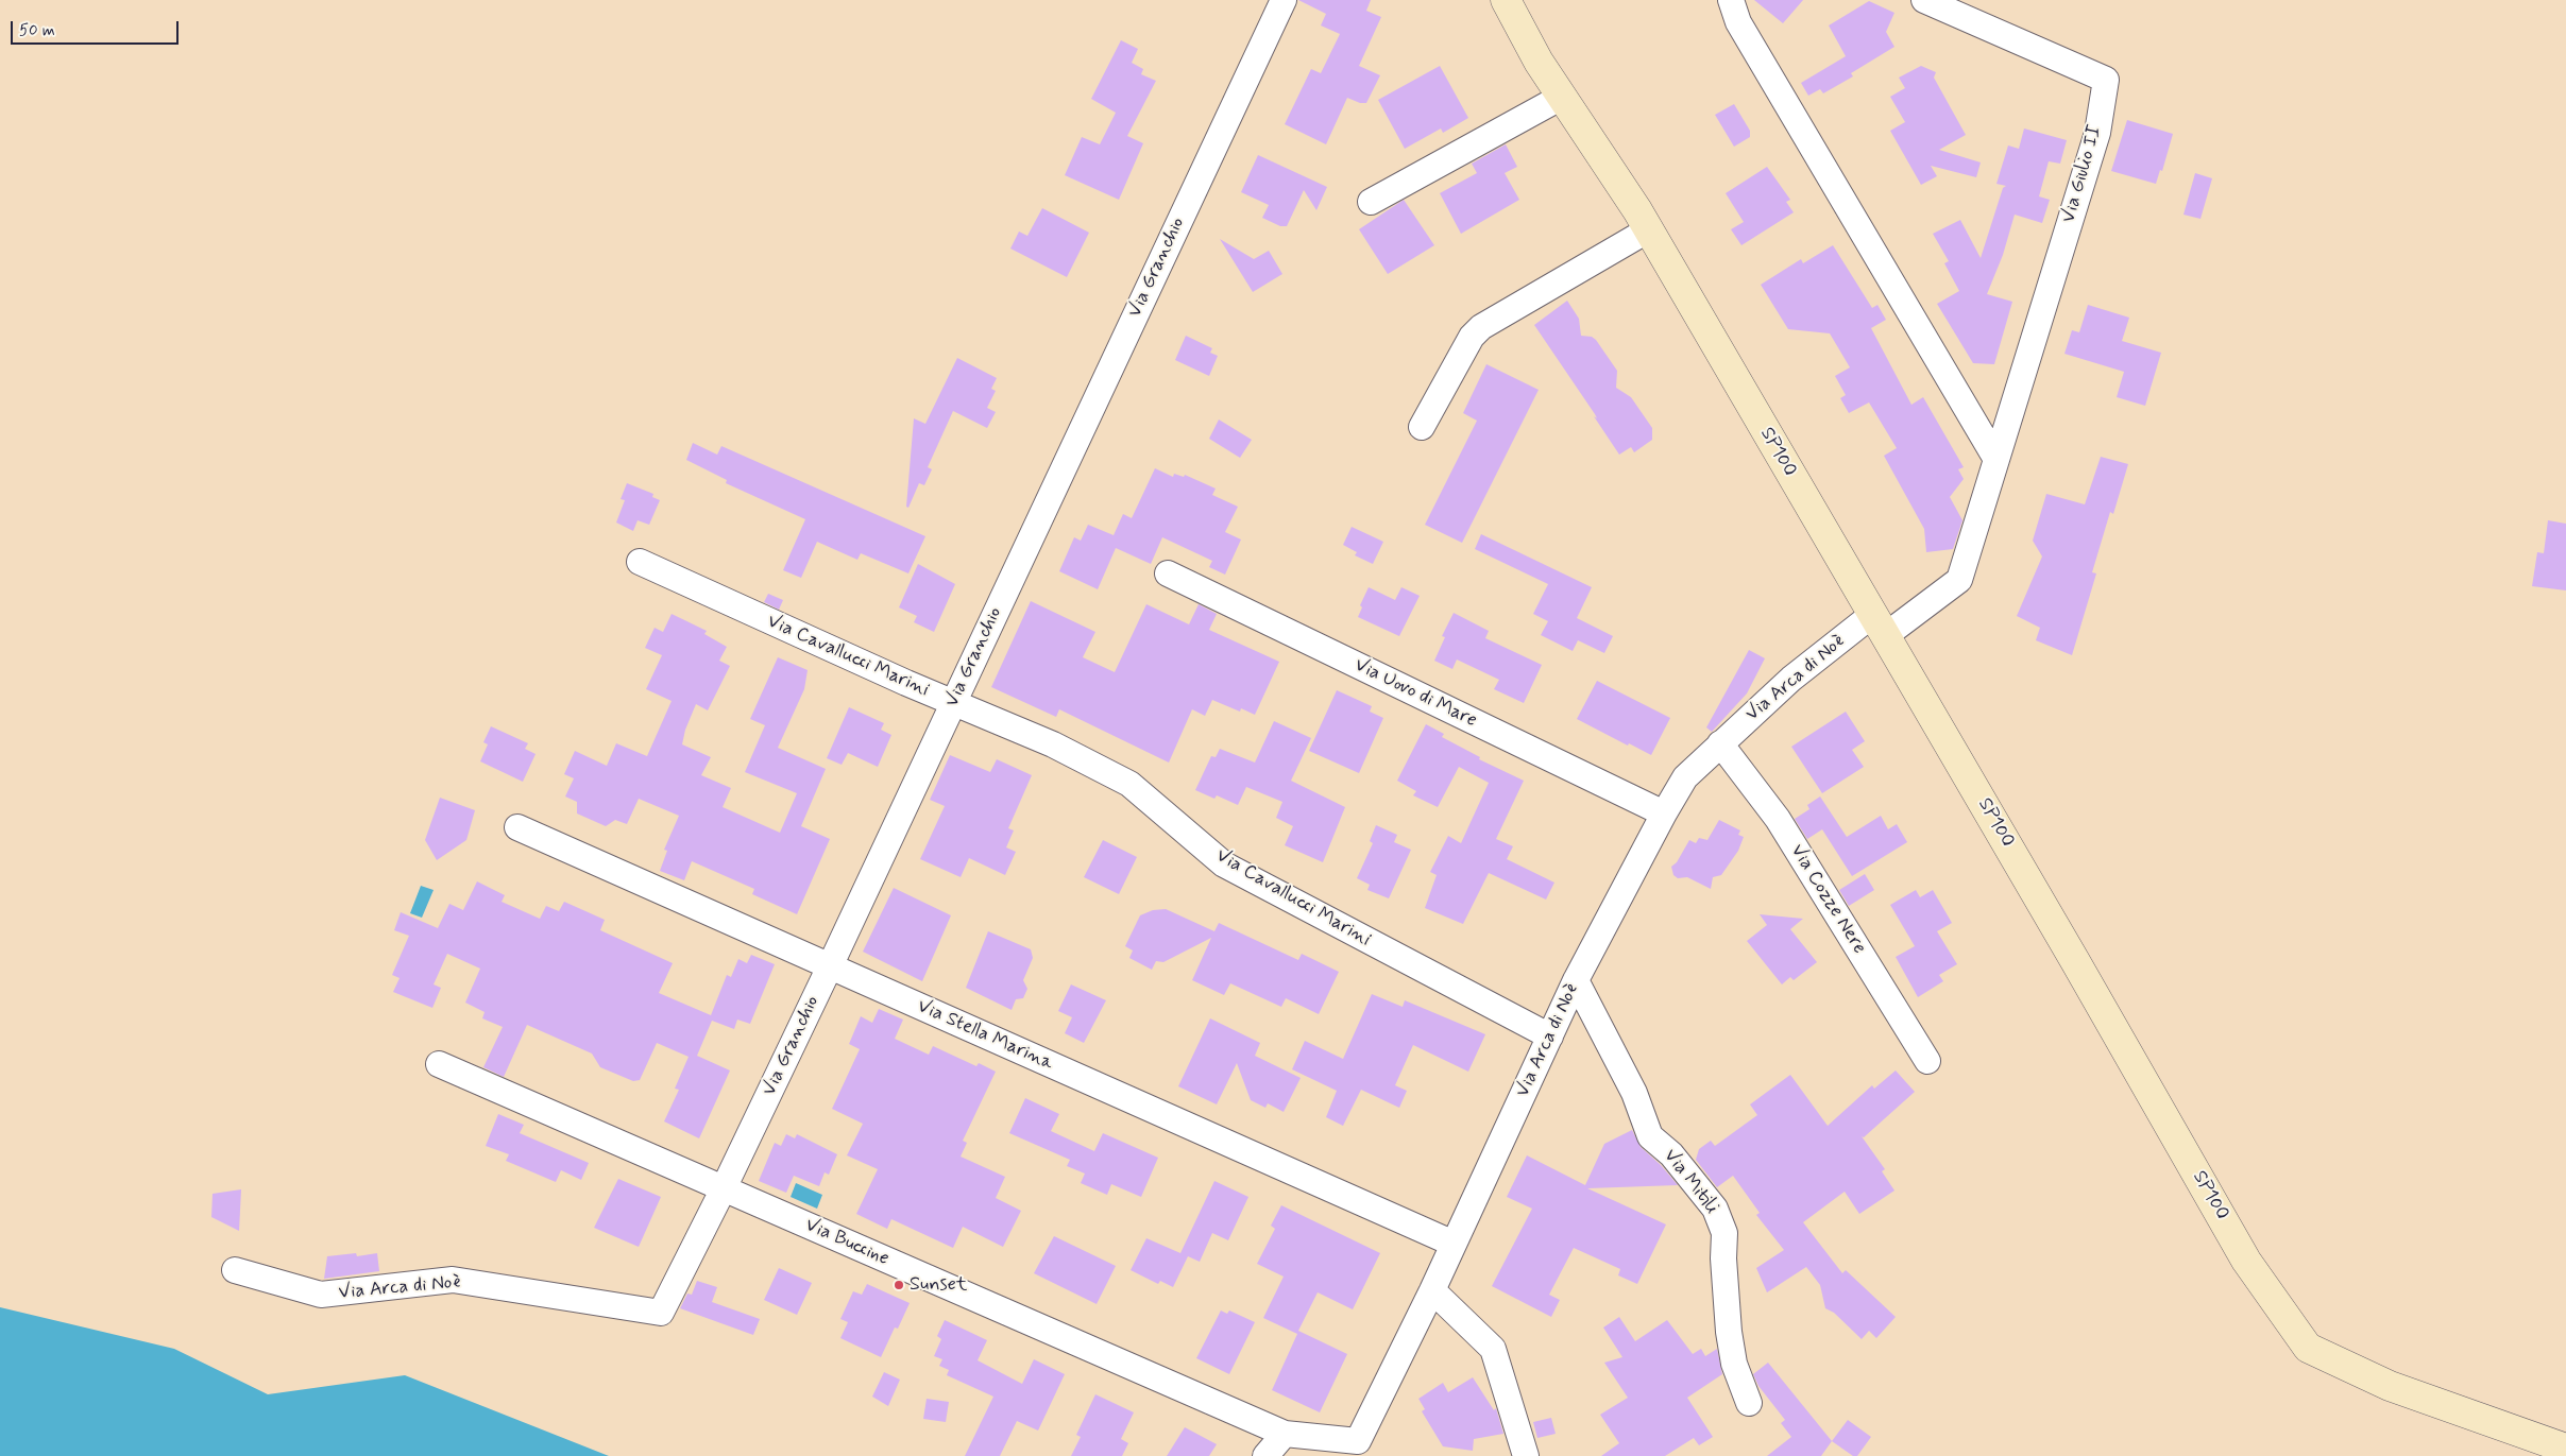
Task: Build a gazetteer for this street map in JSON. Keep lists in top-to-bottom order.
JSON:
{
  "streets": {
    "main road": ["SP100"],
    "street": [
      "Via Giulio II",
      "Via Granchio",
      "Via Cavallucci Marini",
      "Via Arca di Noè",
      "Via Uovo di Mare",
      "Via Cozze Nere",
      "Via Stella Marina",
      "Via Mitili",
      "Via Buccine"
    ]
  },
  "crossings": [
    ["Via Giulio II", "SP100"],
    ["Via Giulio II", "Via Arca di Noè"],
    ["Via Granchio", "Via Cavallucci Marini"],
    ["Via Granchio", "Via Arca di Noè"],
    ["Via Granchio", "Via Stella Marina"],
    ["Via Granchio", "Via Buccine"],
    ["SP100", "Via Arca di Noè"],
    ["Via Cavallucci Marini", "Via Arca di Noè"],
    ["Via Arca di Noè", "Via Uovo di Mare"],
    ["Via Arca di Noè", "Via Cozze Nere"],
    ["Via Arca di Noè", "Via Stella Marina"],
    ["Via Arca di Noè", "Via Mitili"],
    ["Via Arca di Noè", "Via Buccine"]
  ],
  "places": ["Sunset"],
  "scale_bar": "50 m"
}
